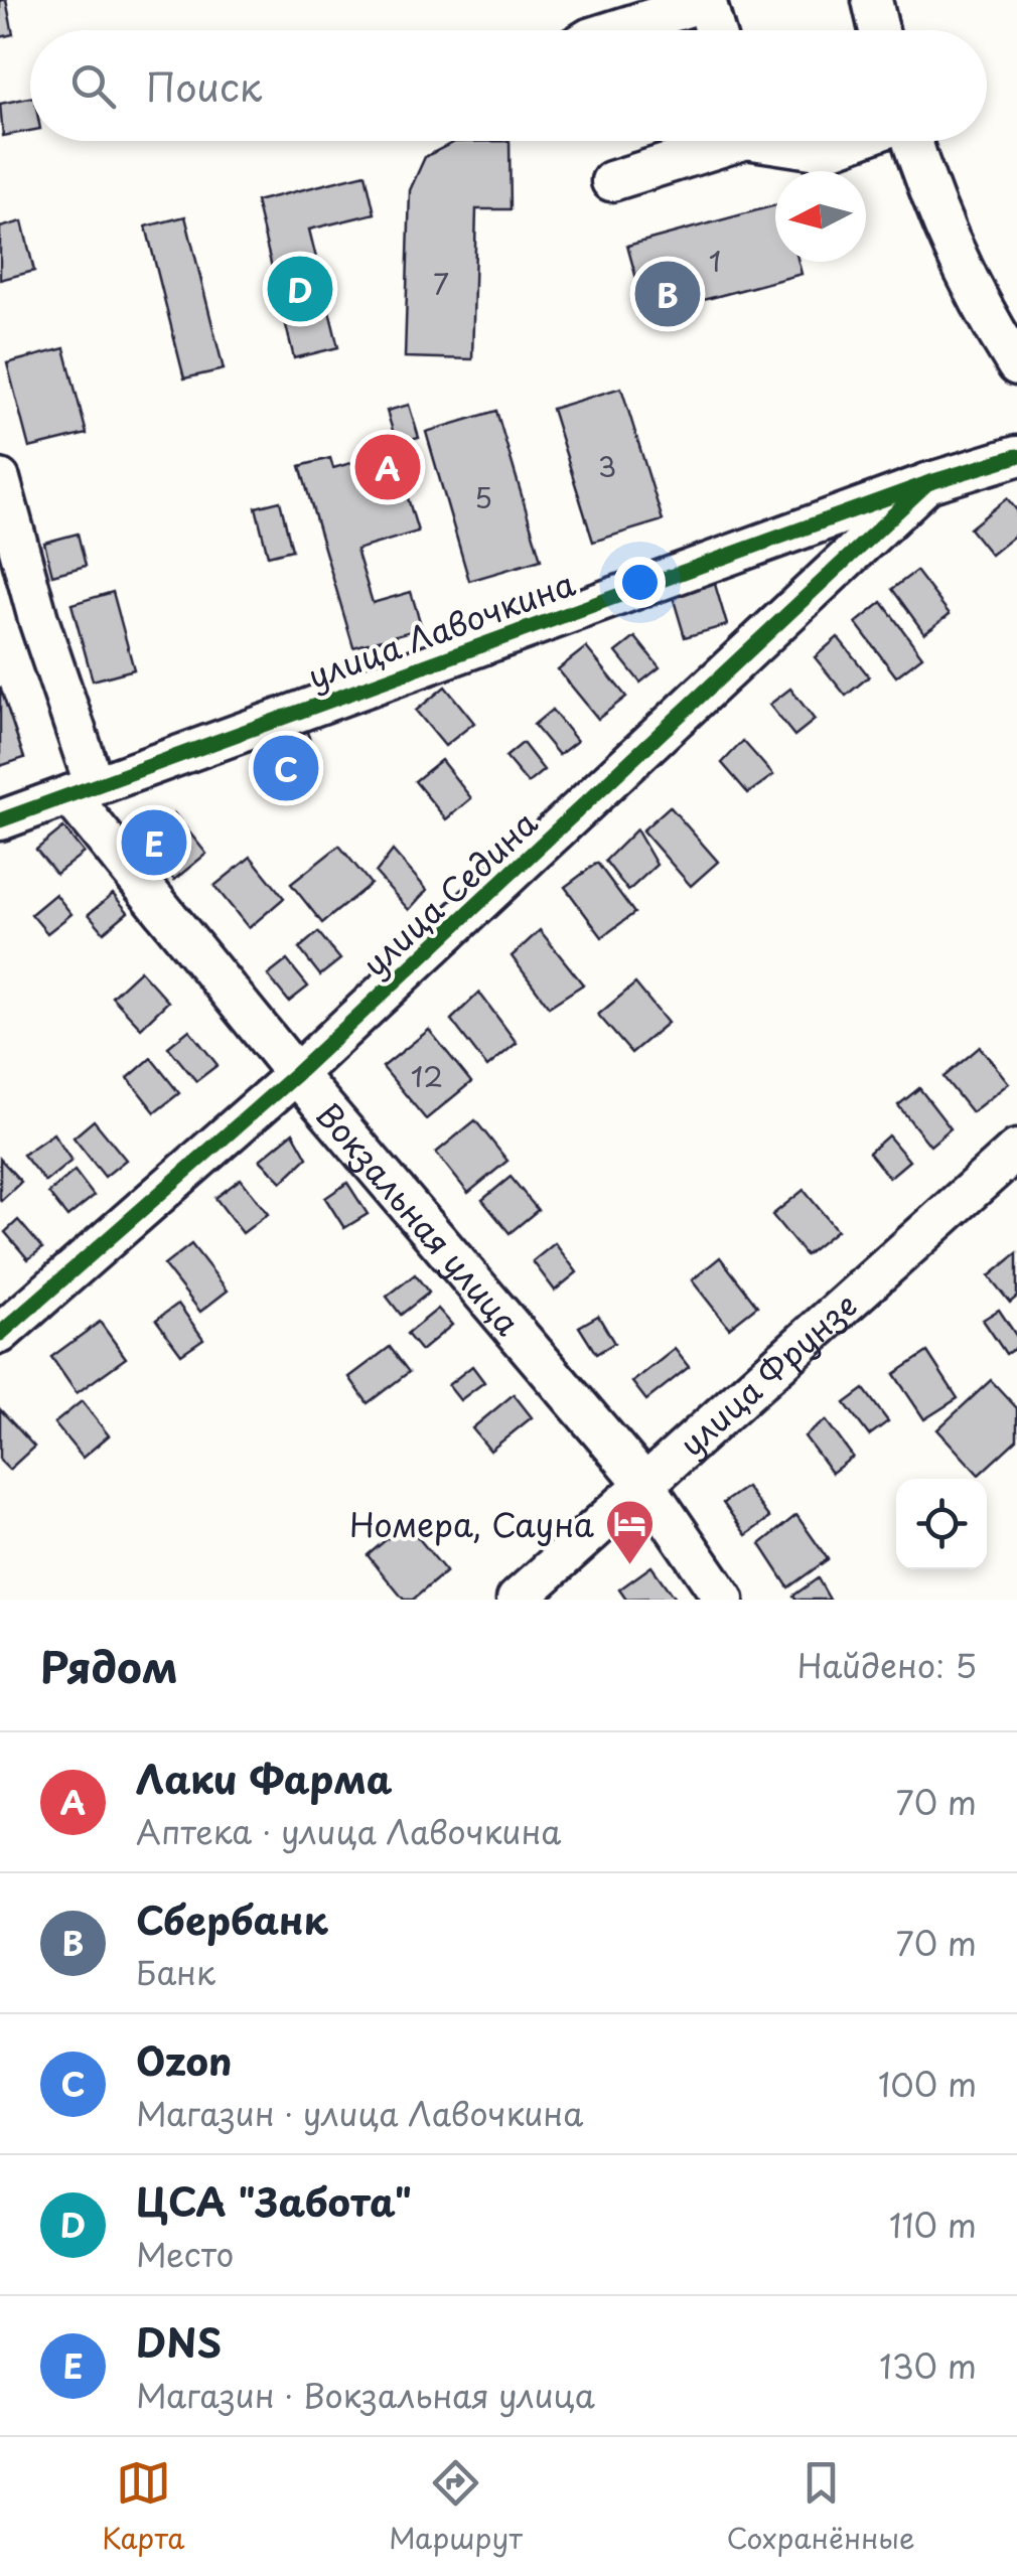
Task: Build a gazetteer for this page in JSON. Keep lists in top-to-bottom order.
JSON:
{
  "streets": {
    "street": [
      "улица Лавочкина",
      "улица Седина",
      "Вокзальная улица",
      "улица Фрунзе"
    ]
  },
  "crossings": [
    ["улица Лавочкина", "улица Седина"],
    ["улица Лавочкина", "Вокзальная улица"],
    ["улица Седина", "Вокзальная улица"],
    ["Вокзальная улица", "улица Фрунзе"]
  ],
  "places": {
    "hotel": ["Номера, Сауна"]
  },
  "house_numbers": [
    "1",
    "7",
    "3",
    "5",
    "12"
  ],
  "north": "left",
  "page": {
    "search": "Поиск",
    "pins": [
      "D",
      "B",
      "A",
      "C",
      "E"
    ],
    "heading": ["Рядом", "Найдено: 5"],
    "list": [
      {
        "mark": "A",
        "name": "Лаки Фарма",
        "note": "Аптека · улица Лавочкина",
        "value": "70 m"
      },
      {
        "mark": "B",
        "name": "Сбербанк",
        "note": "Банк",
        "value": "70 m"
      },
      {
        "mark": "C",
        "name": "Ozon",
        "note": "Магазин · улица Лавочкина",
        "value": "100 m"
      },
      {
        "mark": "D",
        "name": "ЦСА \"Забота\"",
        "note": "Место",
        "value": "110 m"
      },
      {
        "mark": "E",
        "name": "DNS",
        "note": "Магазин · Вокзальная улица",
        "value": "130 m"
      }
    ],
    "nav": ["Карта", "Маршрут", "Сохранённые"]
  }
}
